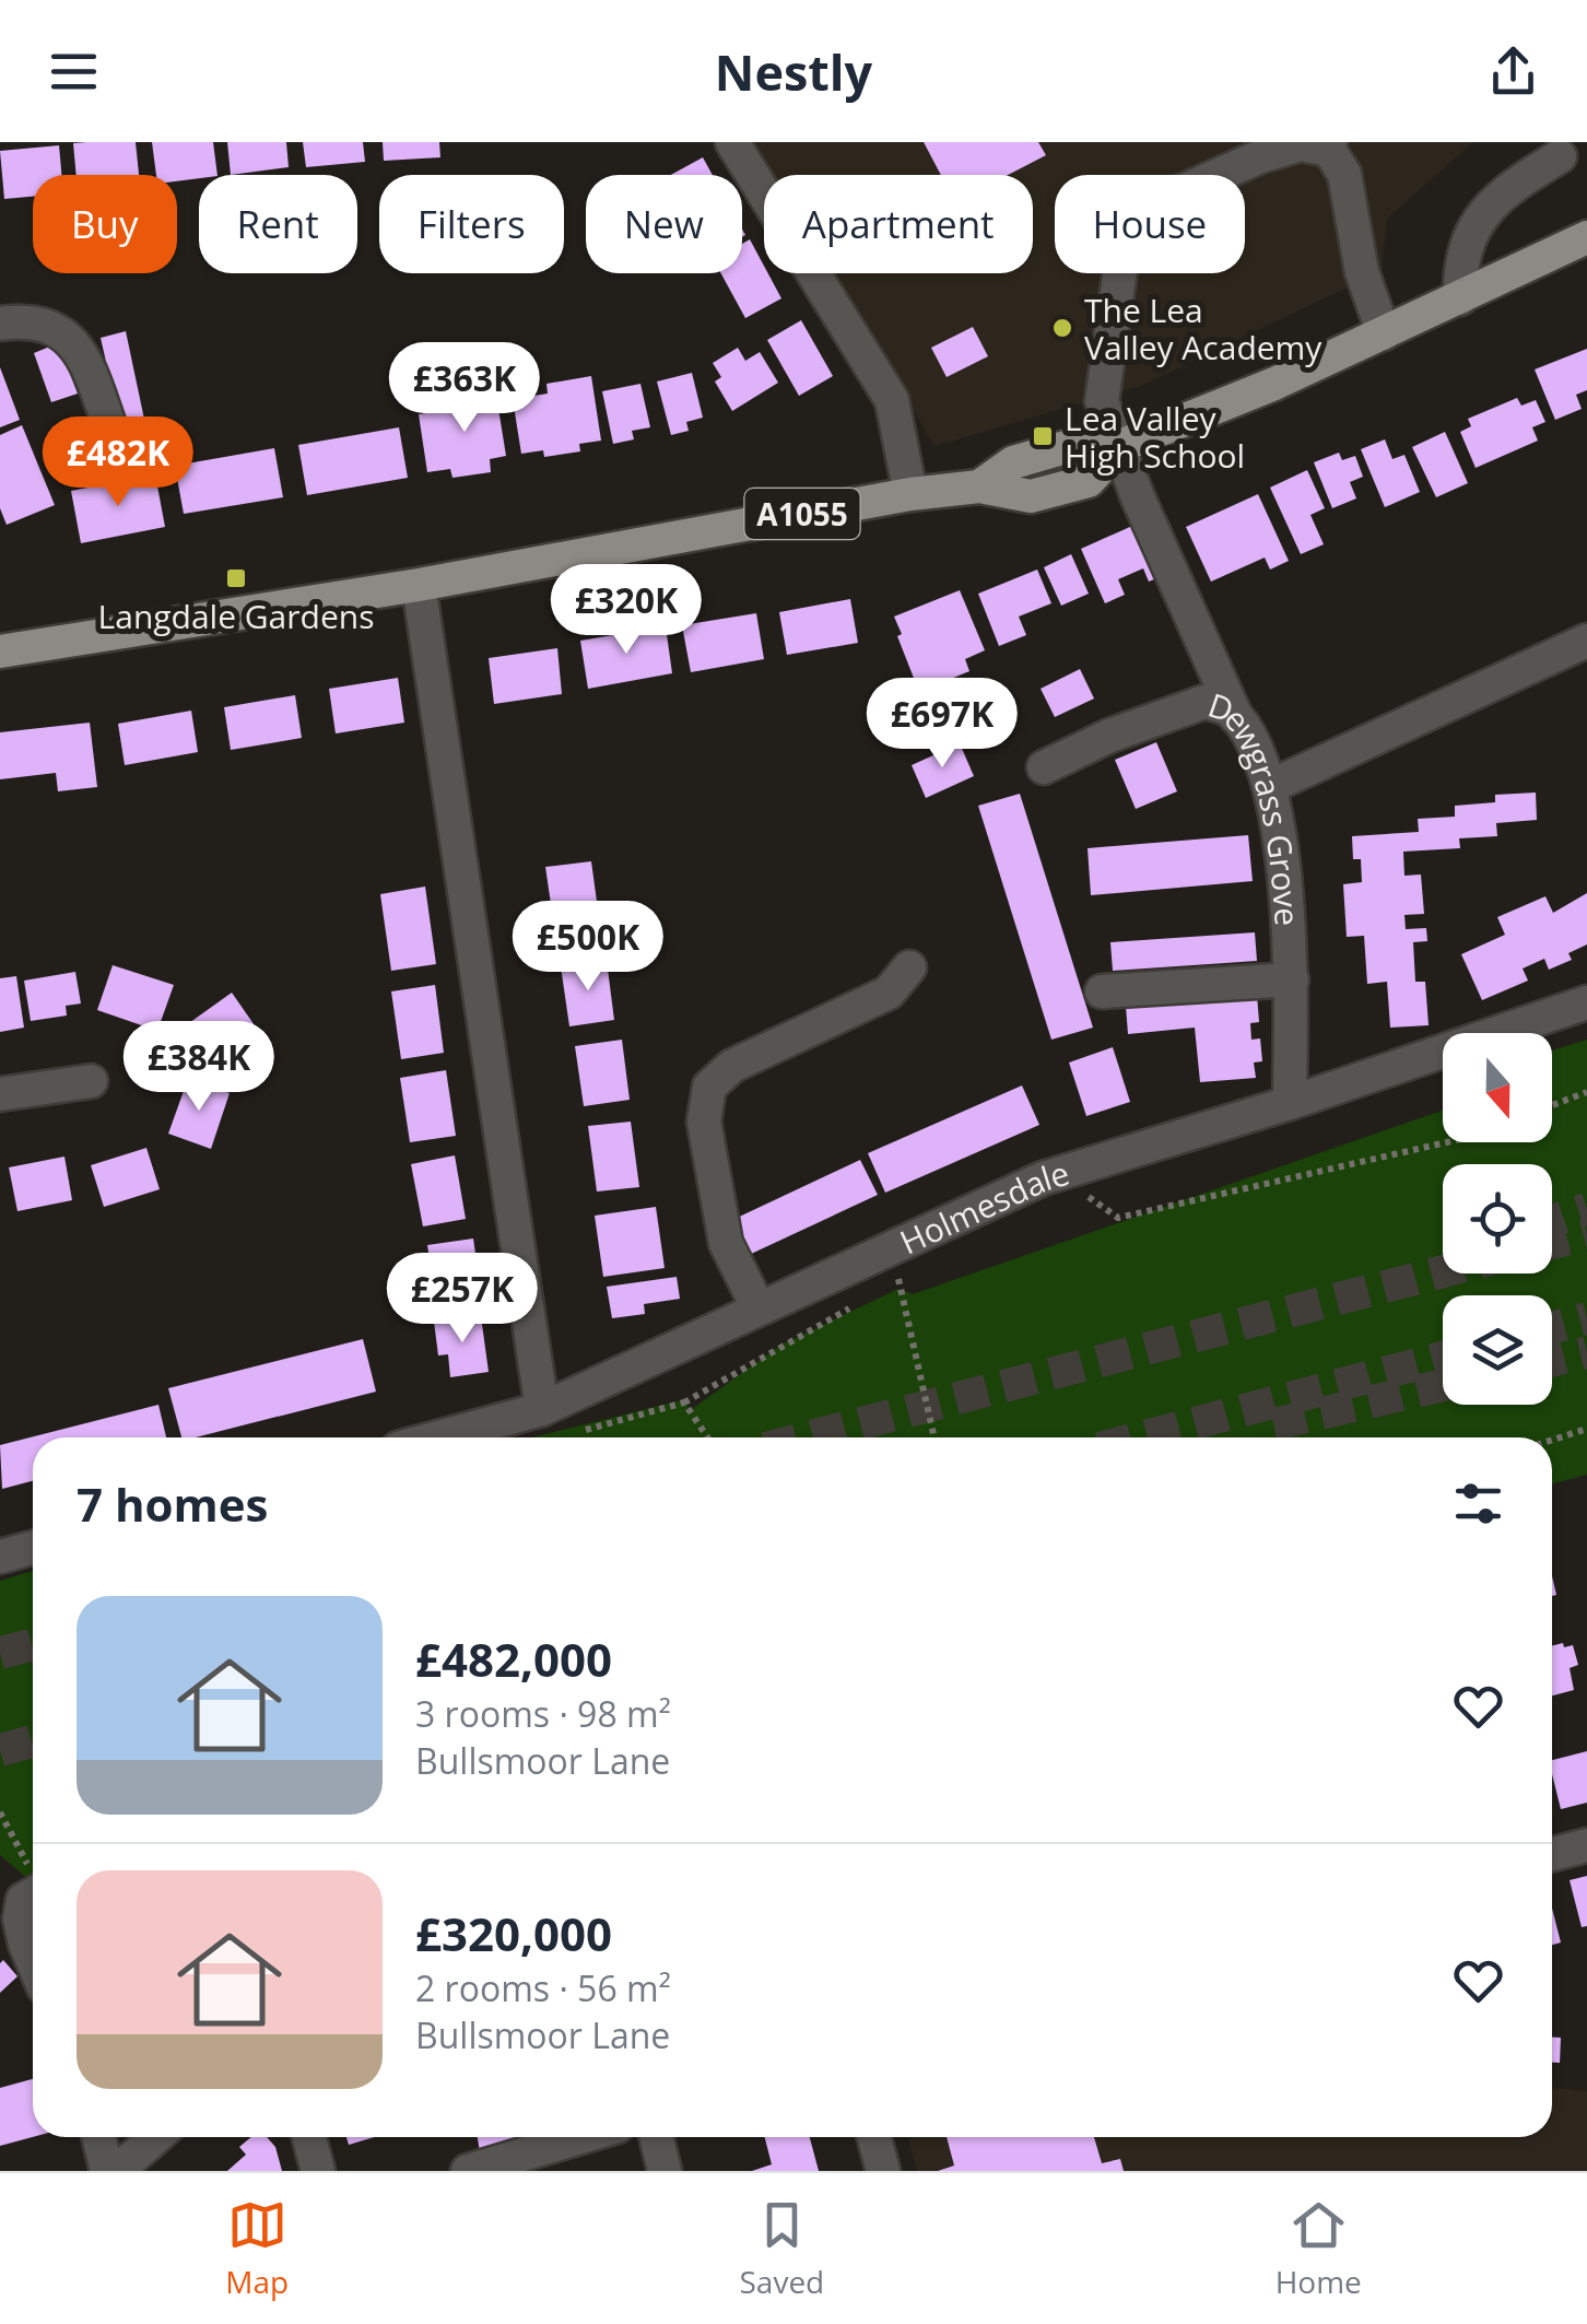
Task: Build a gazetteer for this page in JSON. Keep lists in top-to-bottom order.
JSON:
{
  "streets": {
    "main road": ["A1055"],
    "street": ["Dewgrass Grove", "Holmesdale"]
  },
  "crossings": [
    ["Dewgrass Grove", "Holmesdale"]
  ],
  "places": {
    "other": ["The Lea Valley Academy"],
    "transit": ["Lea Valley High School", "Langdale Gardens"]
  },
  "north": "bottom",
  "page": {
    "header": "Nestly",
    "chip": [
      "Buy",
      "Rent",
      "Filters",
      "New",
      "Apartment",
      "House"
    ],
    "price": [
      "£363K",
      "£482K",
      "£320K",
      "£697K",
      "£500K",
      "£384K",
      "£257K"
    ],
    "heading": "7 homes",
    "list": [
      {
        "name": "£482,000",
        "note": "3 rooms · 98 m² · Bullsmoor Lane"
      },
      {
        "name": "£320,000",
        "note": "2 rooms · 56 m² · Bullsmoor Lane"
      }
    ],
    "tabs": ["Map", "Saved", "Home"]
  }
}
